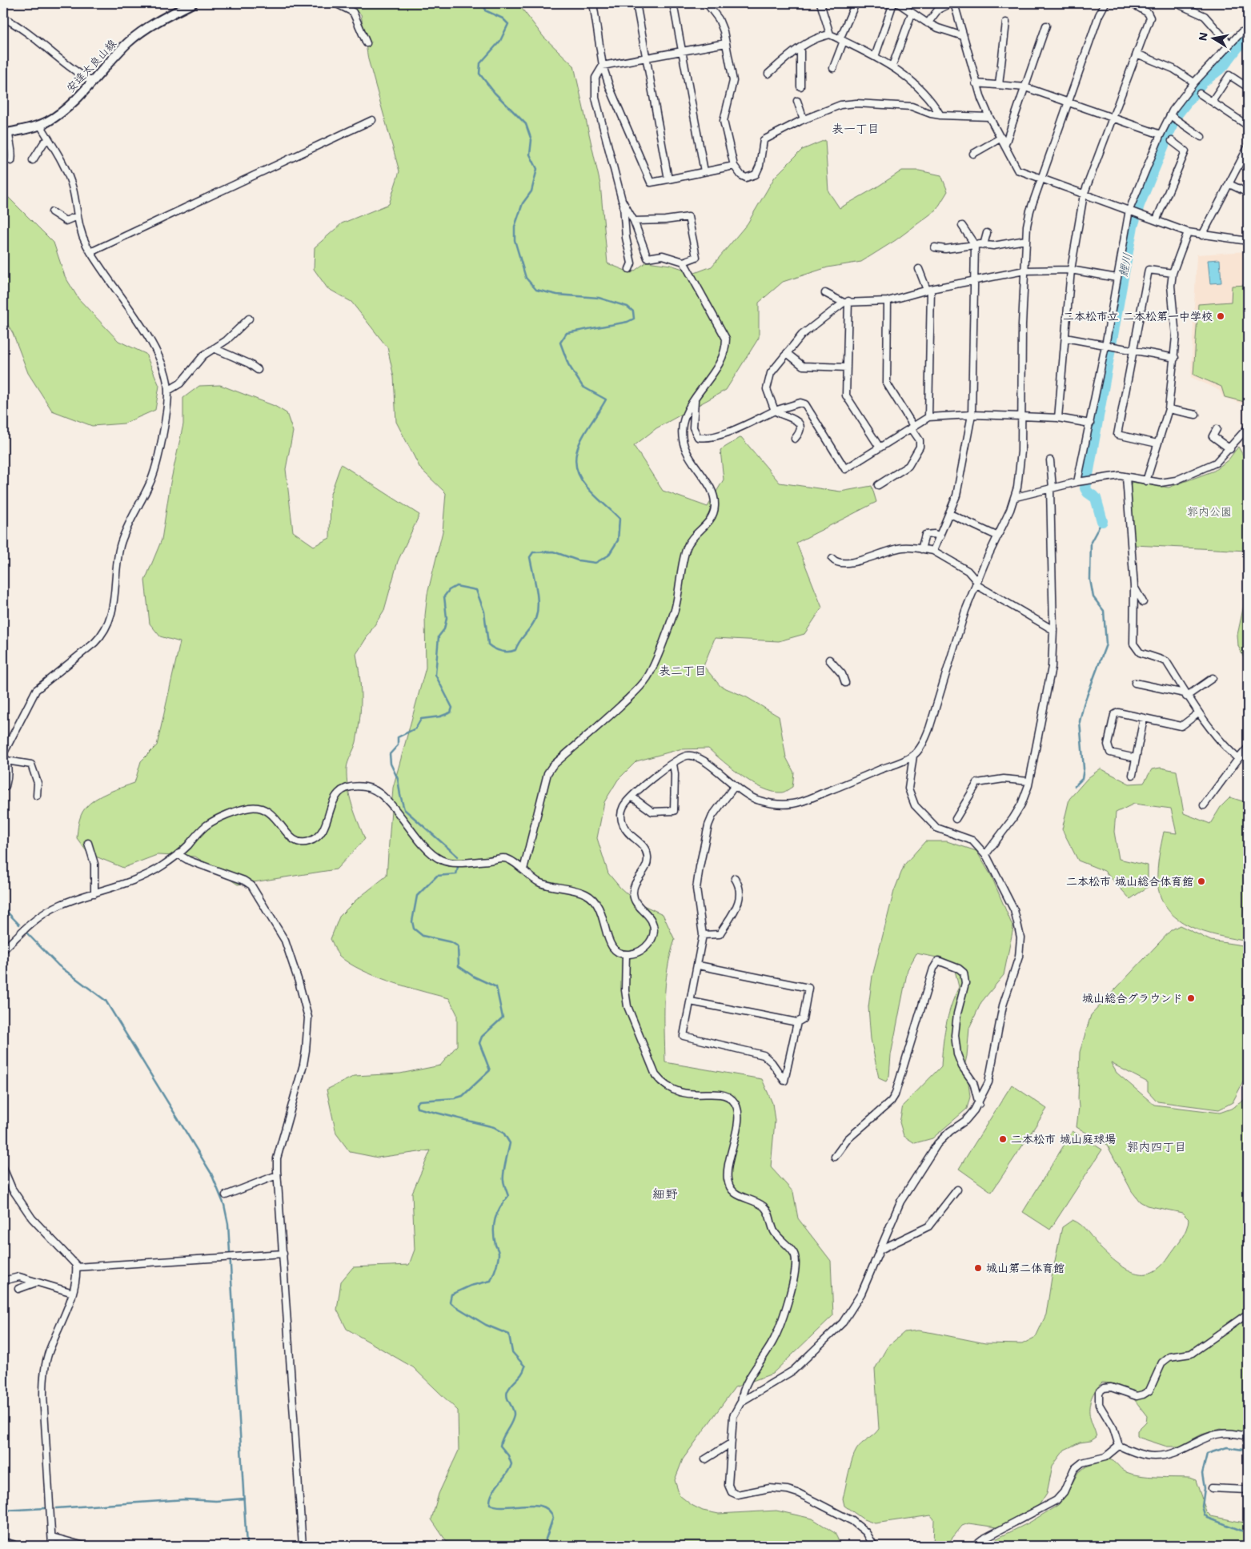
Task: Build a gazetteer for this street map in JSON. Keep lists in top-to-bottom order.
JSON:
{
  "streets": {
    "main road": ["安達太良山線"]
  },
  "districts": [
    "表一丁目",
    "表二丁目",
    "郭内四丁目",
    "細野"
  ],
  "water": ["鯉川"],
  "parks": ["郭内公園"],
  "places": [
    "二本松市立 二本松第一中学校",
    "二本松市 城山総合体育館",
    "城山総合グラウンド",
    "二本松市 城山庭球場",
    "城山第二体育館"
  ],
  "north": "left"
}
